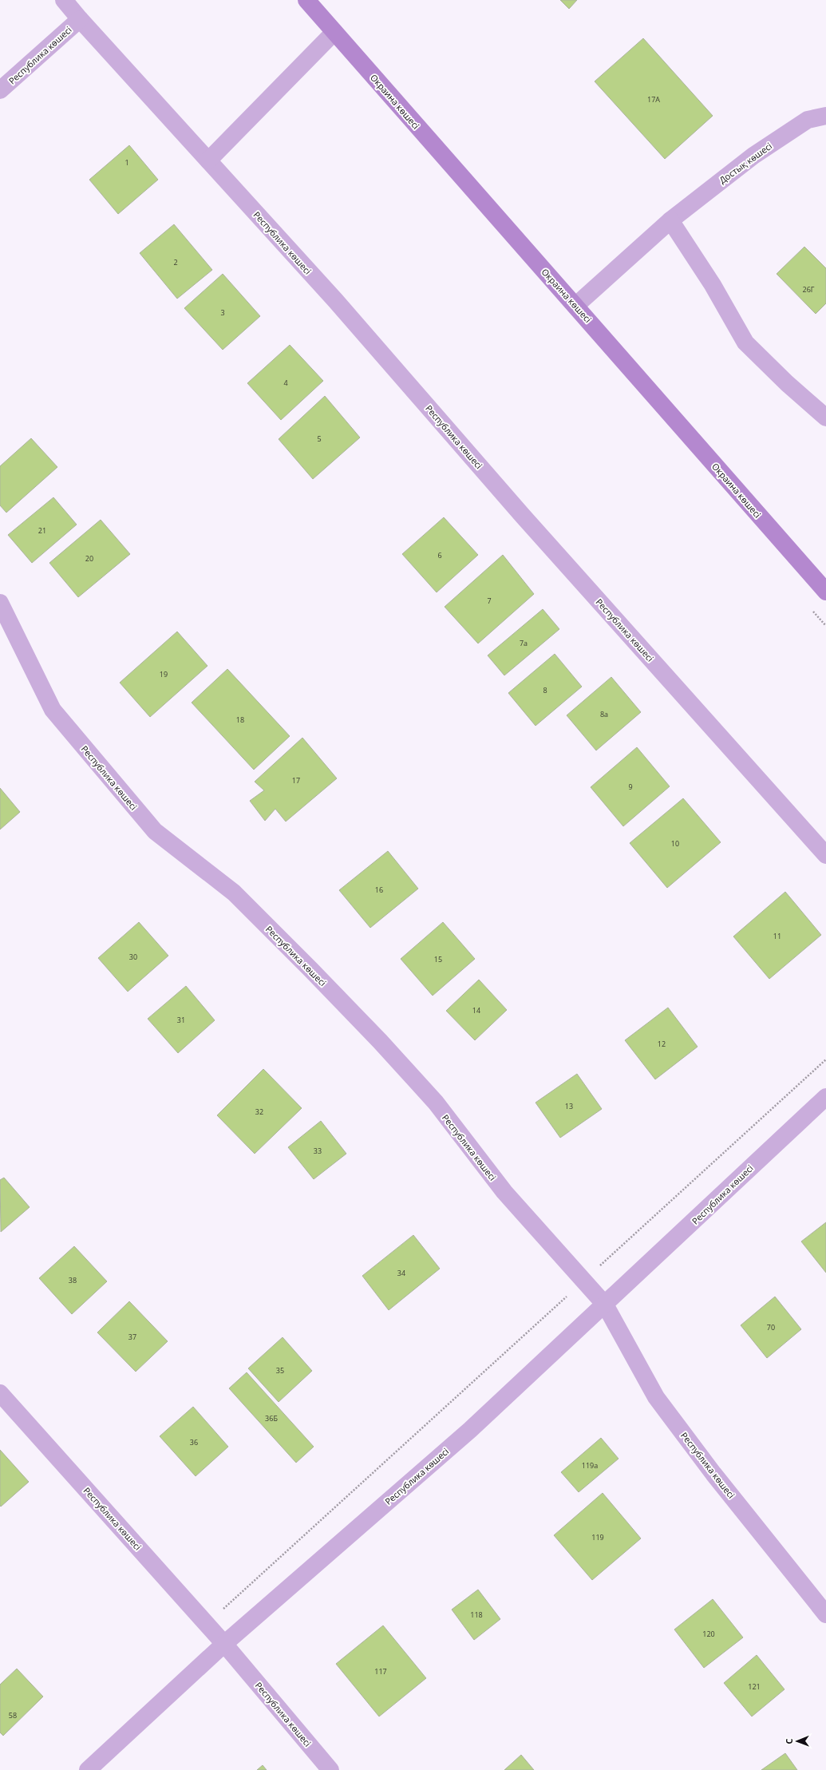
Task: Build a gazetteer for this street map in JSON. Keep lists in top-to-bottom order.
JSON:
{
  "streets": {
    "main road": ["Окраина көшесі"],
    "street": ["Республика көшесі", "Достық көшесі"]
  },
  "crossings": [
    ["Окраина көшесі", "Достық көшесі"]
  ],
  "house_numbers": [
    "17А",
    "1",
    "2",
    "26Г",
    "3",
    "4",
    "5",
    "21",
    "6",
    "20",
    "7",
    "7а",
    "19",
    "8",
    "8а",
    "18",
    "17",
    "9",
    "10",
    "16",
    "11",
    "30",
    "15",
    "14",
    "31",
    "12",
    "13",
    "32",
    "33",
    "34",
    "38",
    "70",
    "37",
    "35",
    "36Б",
    "36",
    "119а",
    "119",
    "118",
    "120",
    "117",
    "121",
    "58"
  ],
  "north": "left"
}
